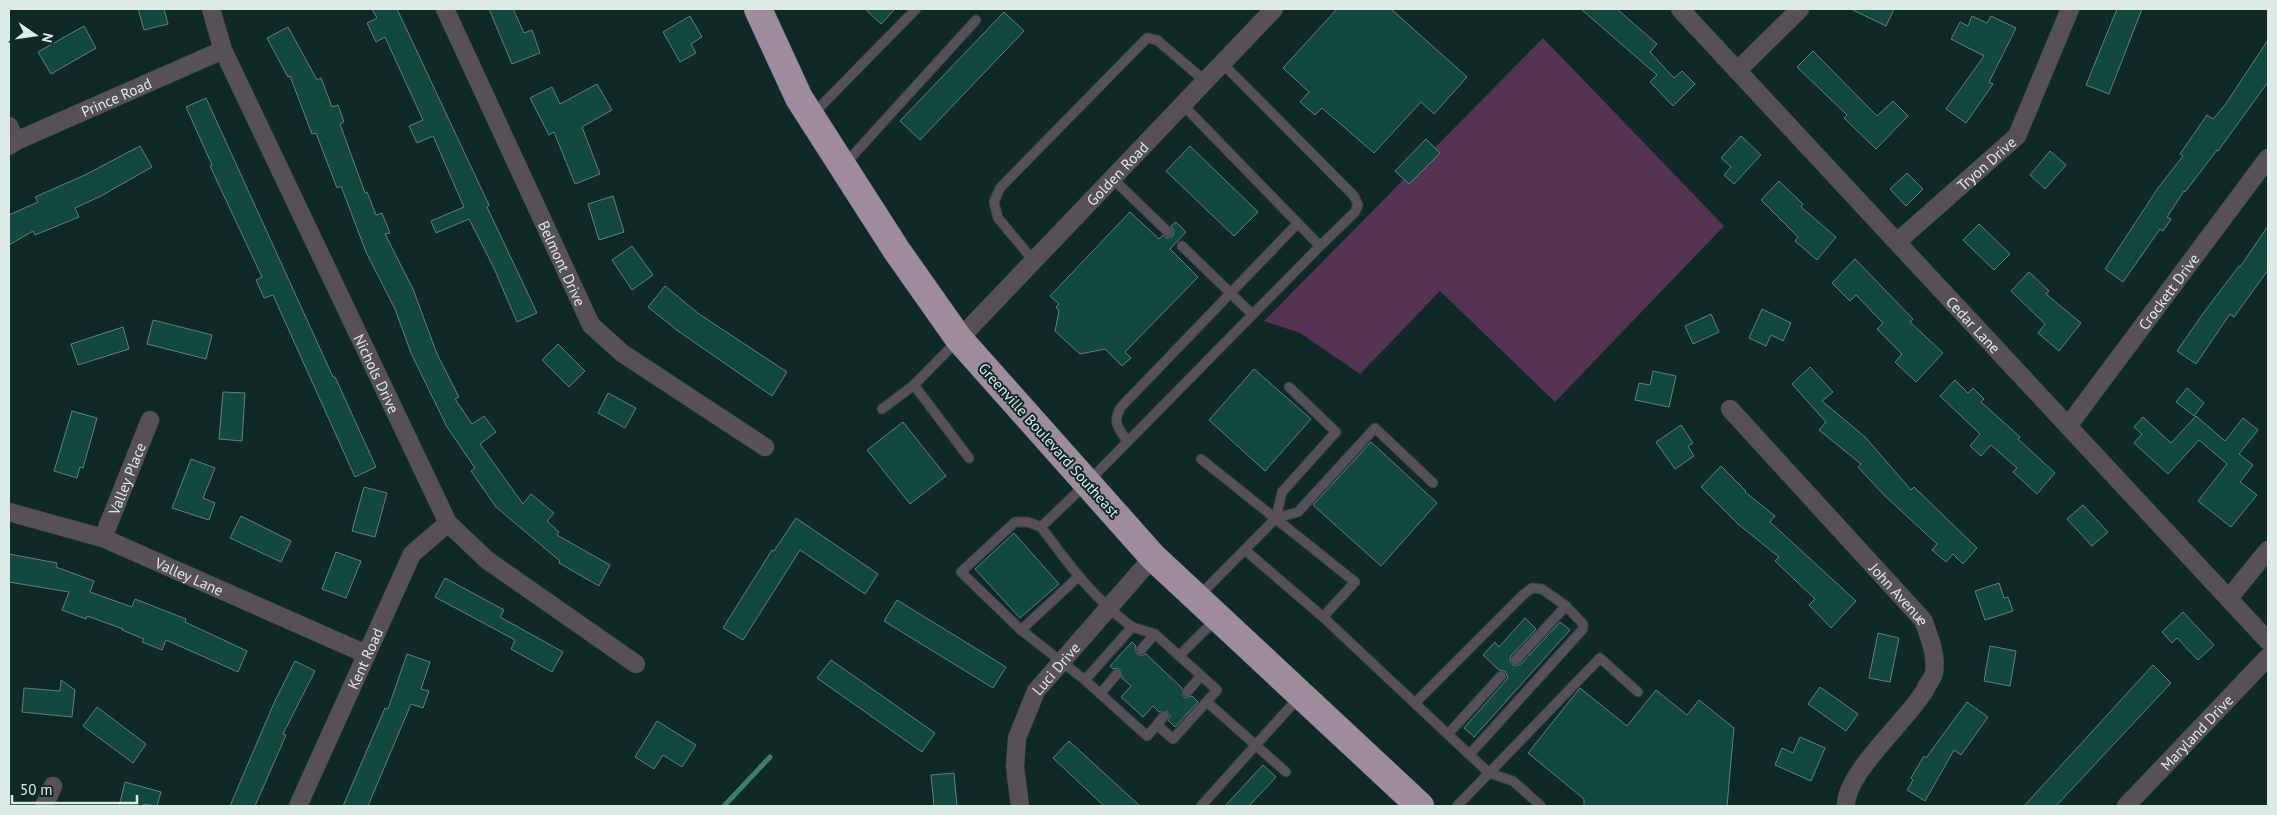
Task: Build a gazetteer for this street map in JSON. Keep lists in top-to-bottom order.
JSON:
{
  "streets": {
    "highway": ["Greenville Boulevard Southeast"],
    "street": [
      "Prince Road",
      "Tryon Drive",
      "Golden Road",
      "Belmont Drive",
      "Crockett Drive",
      "Cedar Lane",
      "Nichols Drive",
      "Valley Place",
      "Valley Lane",
      "John Avenue",
      "Kent Road",
      "Luci Drive",
      "Maryland Drive"
    ]
  },
  "crossings": [
    ["Prince Road", "Nichols Drive"],
    ["Tryon Drive", "Cedar Lane"],
    ["Golden Road", "Greenville Boulevard Southeast"],
    ["Crockett Drive", "Cedar Lane"],
    ["Nichols Drive", "Kent Road"],
    ["Greenville Boulevard Southeast", "Luci Drive"],
    ["Valley Place", "Valley Lane"],
    ["Valley Lane", "Kent Road"]
  ],
  "scale_bar": "50 m",
  "north": "right"
}
